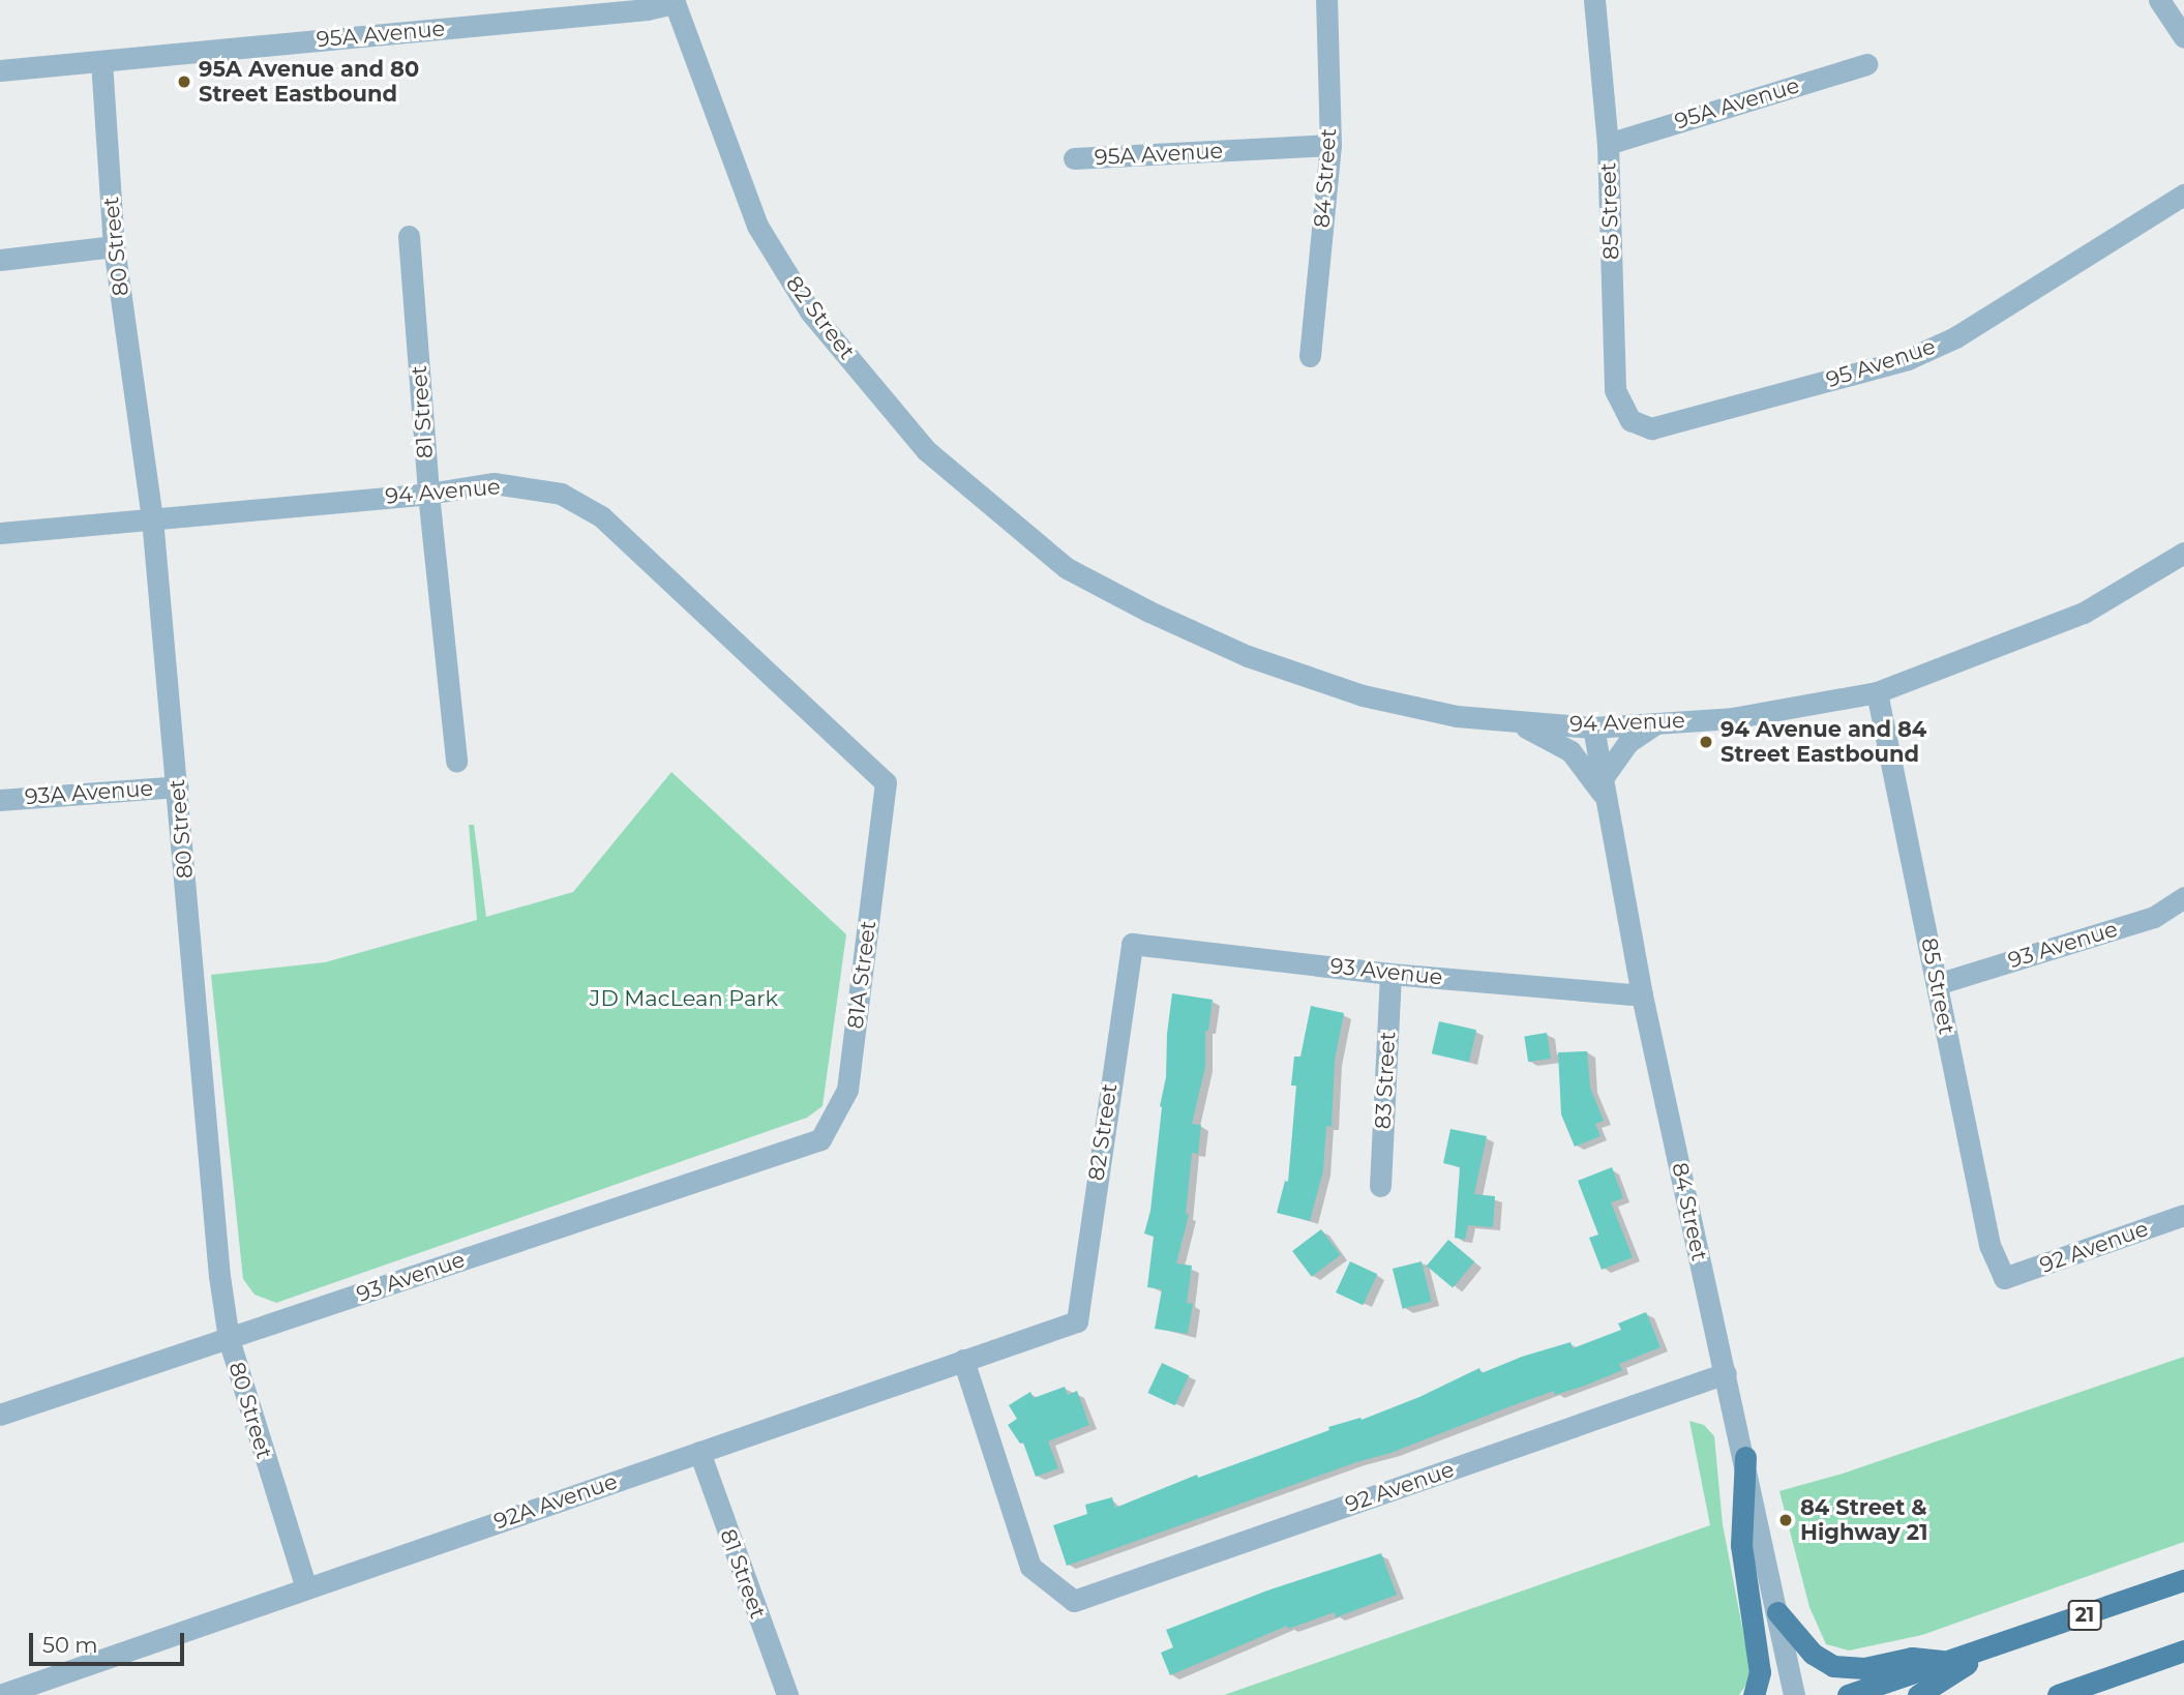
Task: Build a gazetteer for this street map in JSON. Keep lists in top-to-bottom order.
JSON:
{
  "streets": {
    "main road": ["21"],
    "street": [
      "95A Avenue",
      "84 Street",
      "85 Street",
      "80 Street",
      "82 Street",
      "95 Avenue",
      "81 Street",
      "94 Avenue",
      "93A Avenue",
      "93 Avenue",
      "81A Street",
      "83 Street",
      "92 Avenue",
      "92A Avenue"
    ]
  },
  "crossings": [
    ["95A Avenue", "84 Street"],
    ["95A Avenue", "85 Street"],
    ["95A Avenue", "80 Street"],
    ["95A Avenue", "82 Street"],
    ["84 Street", "94 Avenue"],
    ["84 Street", "93 Avenue"],
    ["84 Street", "92 Avenue"],
    ["85 Street", "95 Avenue"],
    ["85 Street", "94 Avenue"],
    ["85 Street", "93 Avenue"],
    ["85 Street", "92 Avenue"],
    ["80 Street", "94 Avenue"],
    ["80 Street", "93A Avenue"],
    ["80 Street", "93 Avenue"],
    ["80 Street", "92A Avenue"],
    ["82 Street", "94 Avenue"],
    ["82 Street", "93 Avenue"],
    ["82 Street", "92A Avenue"],
    ["81 Street", "94 Avenue"],
    ["81 Street", "92A Avenue"],
    ["94 Avenue", "81A Street"],
    ["93 Avenue", "81A Street"],
    ["93 Avenue", "83 Street"],
    ["92 Avenue", "92A Avenue"]
  ],
  "parks": ["JD MacLean Park"],
  "places": ["95A Avenue and 80 Street Eastbound", "94 Avenue and 84 Street Eastbound", "84 Street & Highway 21"],
  "scale_bar": "50 m"
}
